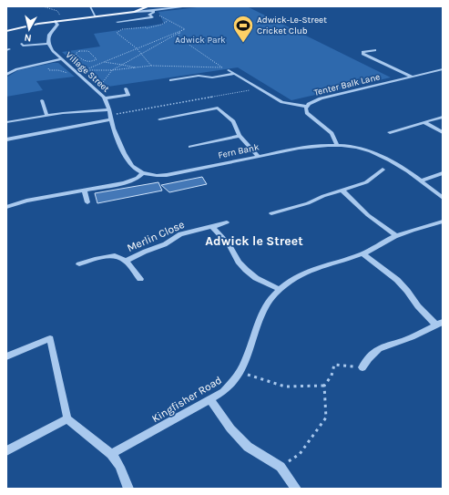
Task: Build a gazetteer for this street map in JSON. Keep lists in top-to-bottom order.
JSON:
{
  "streets": {
    "street": [
      "Village Street",
      "Tenter Balk Lane",
      "Fern Bank",
      "Merlin Close",
      "Kingfisher Road"
    ]
  },
  "crossings": [
    ["Village Street", "Fern Bank"],
    ["Tenter Balk Lane", "Fern Bank"]
  ],
  "districts": ["Adwick le Street"],
  "parks": ["Adwick Park"],
  "places": {
    "sports": ["Adwick-Le-Street Cricket Club"]
  },
  "north": "bottom"
}
